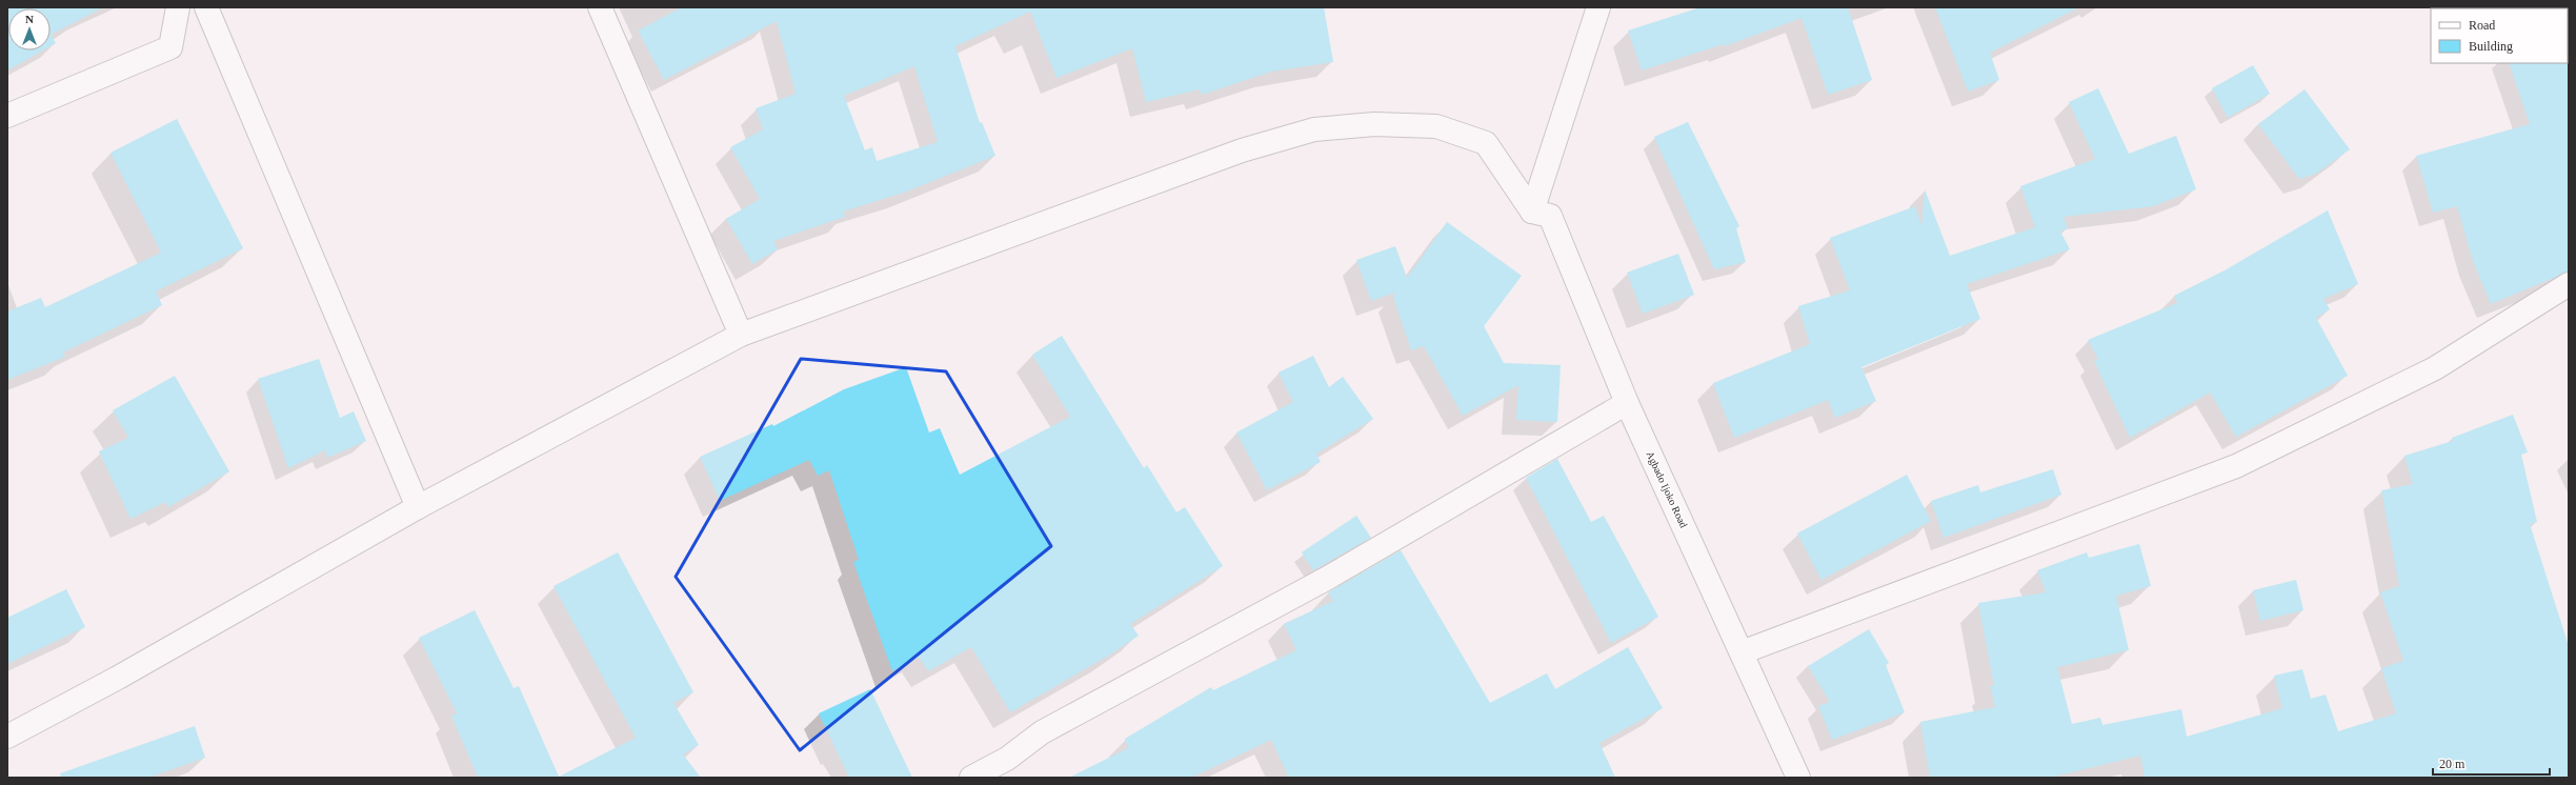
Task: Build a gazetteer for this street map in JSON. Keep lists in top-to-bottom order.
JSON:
{
  "streets": {
    "street": ["Agbado Ijoko Road"]
  },
  "legend": ["Road", "Building"],
  "scale_bar": "20 m",
  "north": "top"
}
